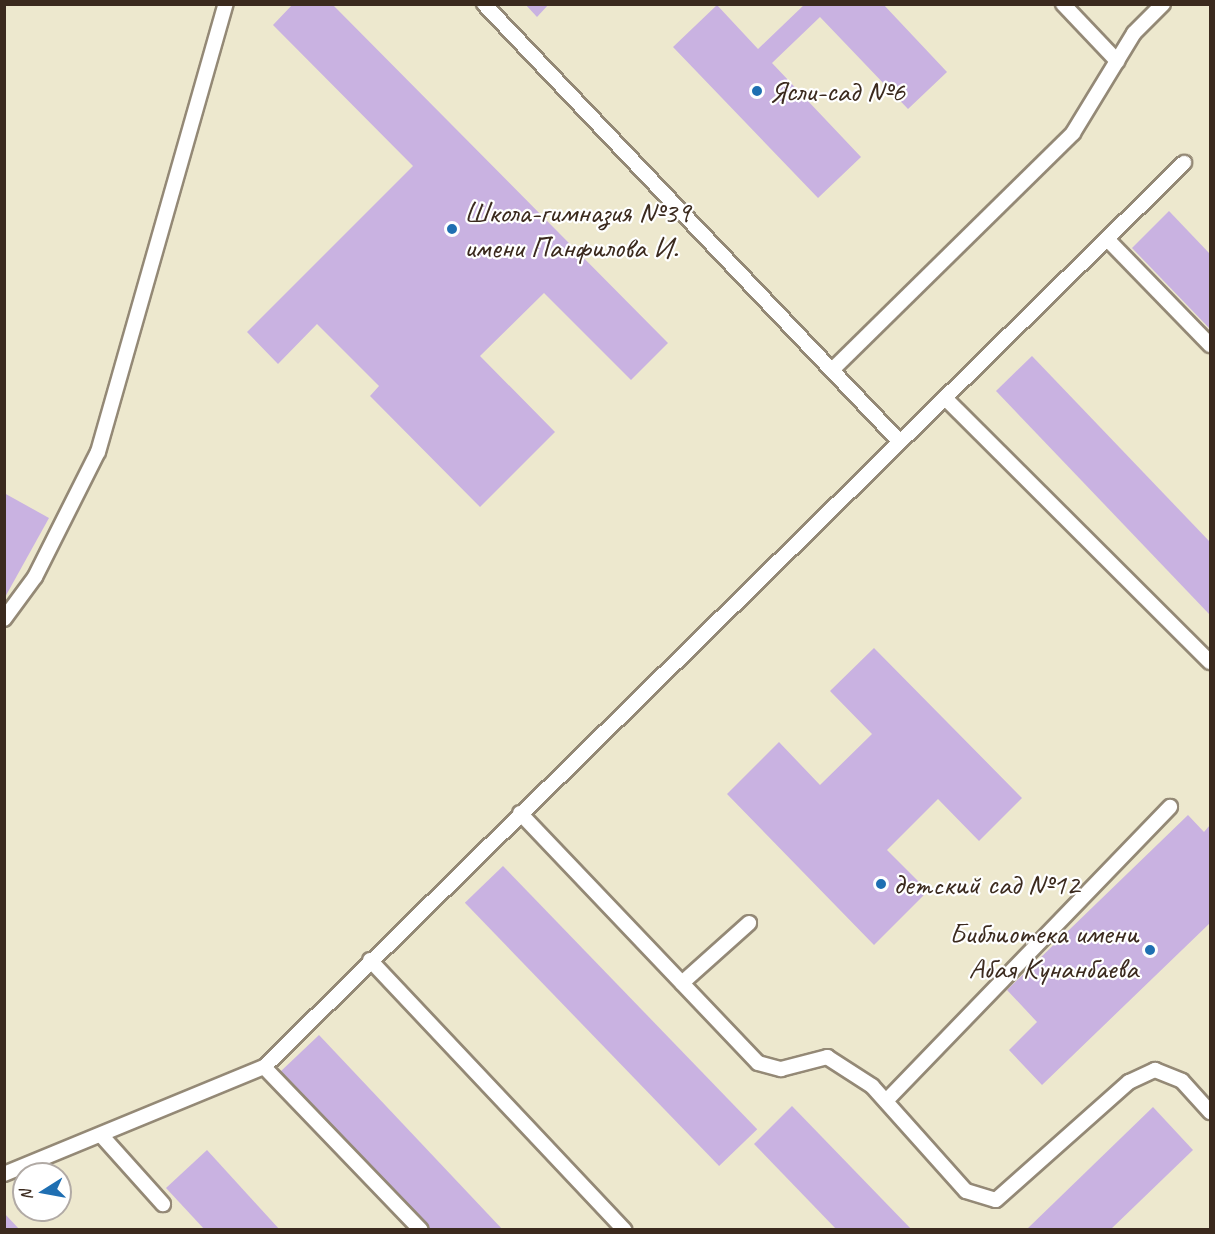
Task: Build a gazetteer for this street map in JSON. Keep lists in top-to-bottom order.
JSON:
{
  "places": [
    "Ясли-сад №6",
    "Школа-гимназия №39 имени Панфилова И.",
    "детский сад №12",
    "Библиотека имени Абая Кунанбаева"
  ],
  "north": "left"
}
